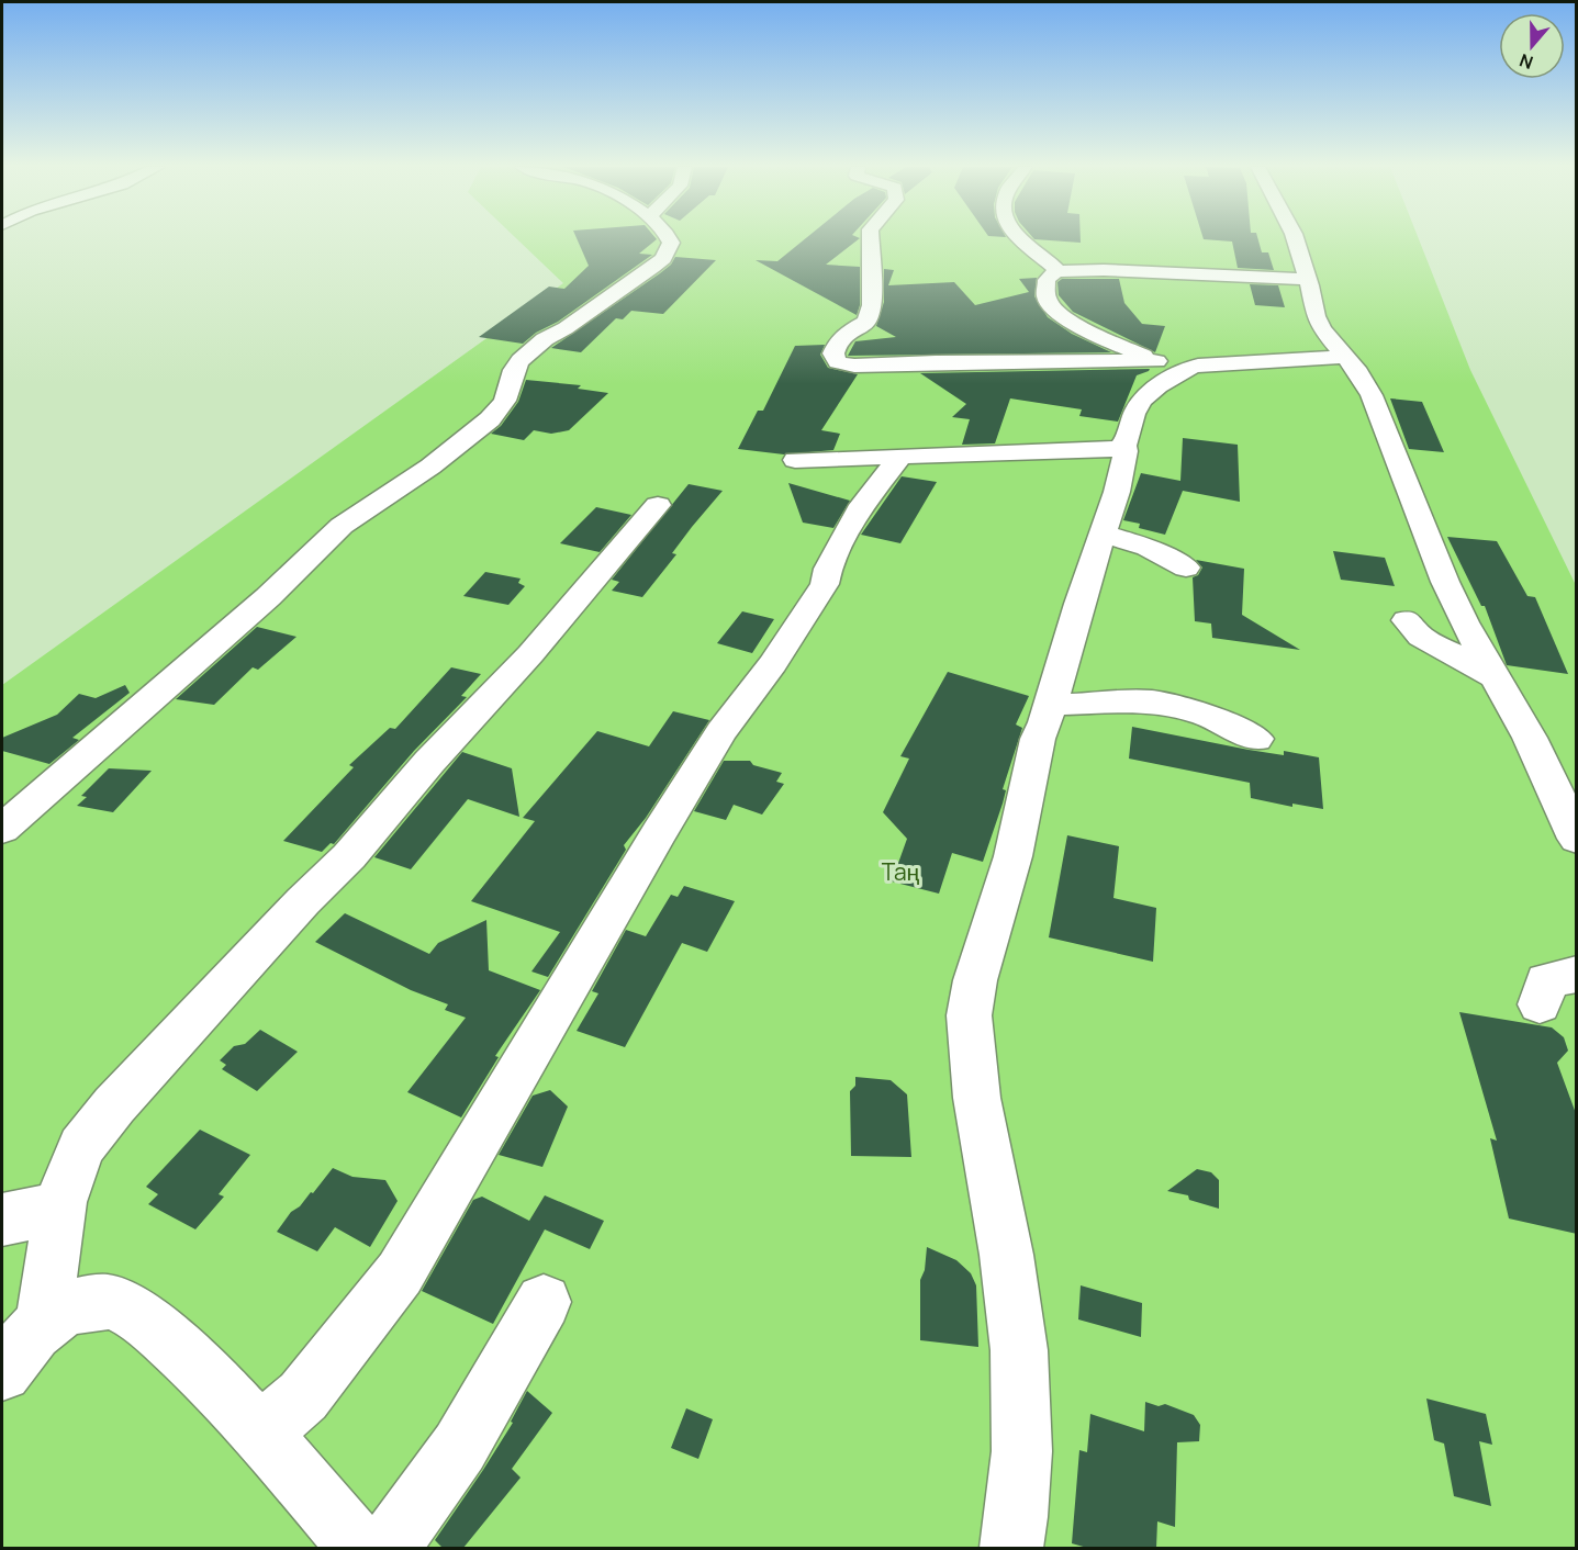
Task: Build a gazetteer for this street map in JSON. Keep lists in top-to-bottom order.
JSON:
{
  "parks": ["Таң"],
  "north": "bottom"
}
